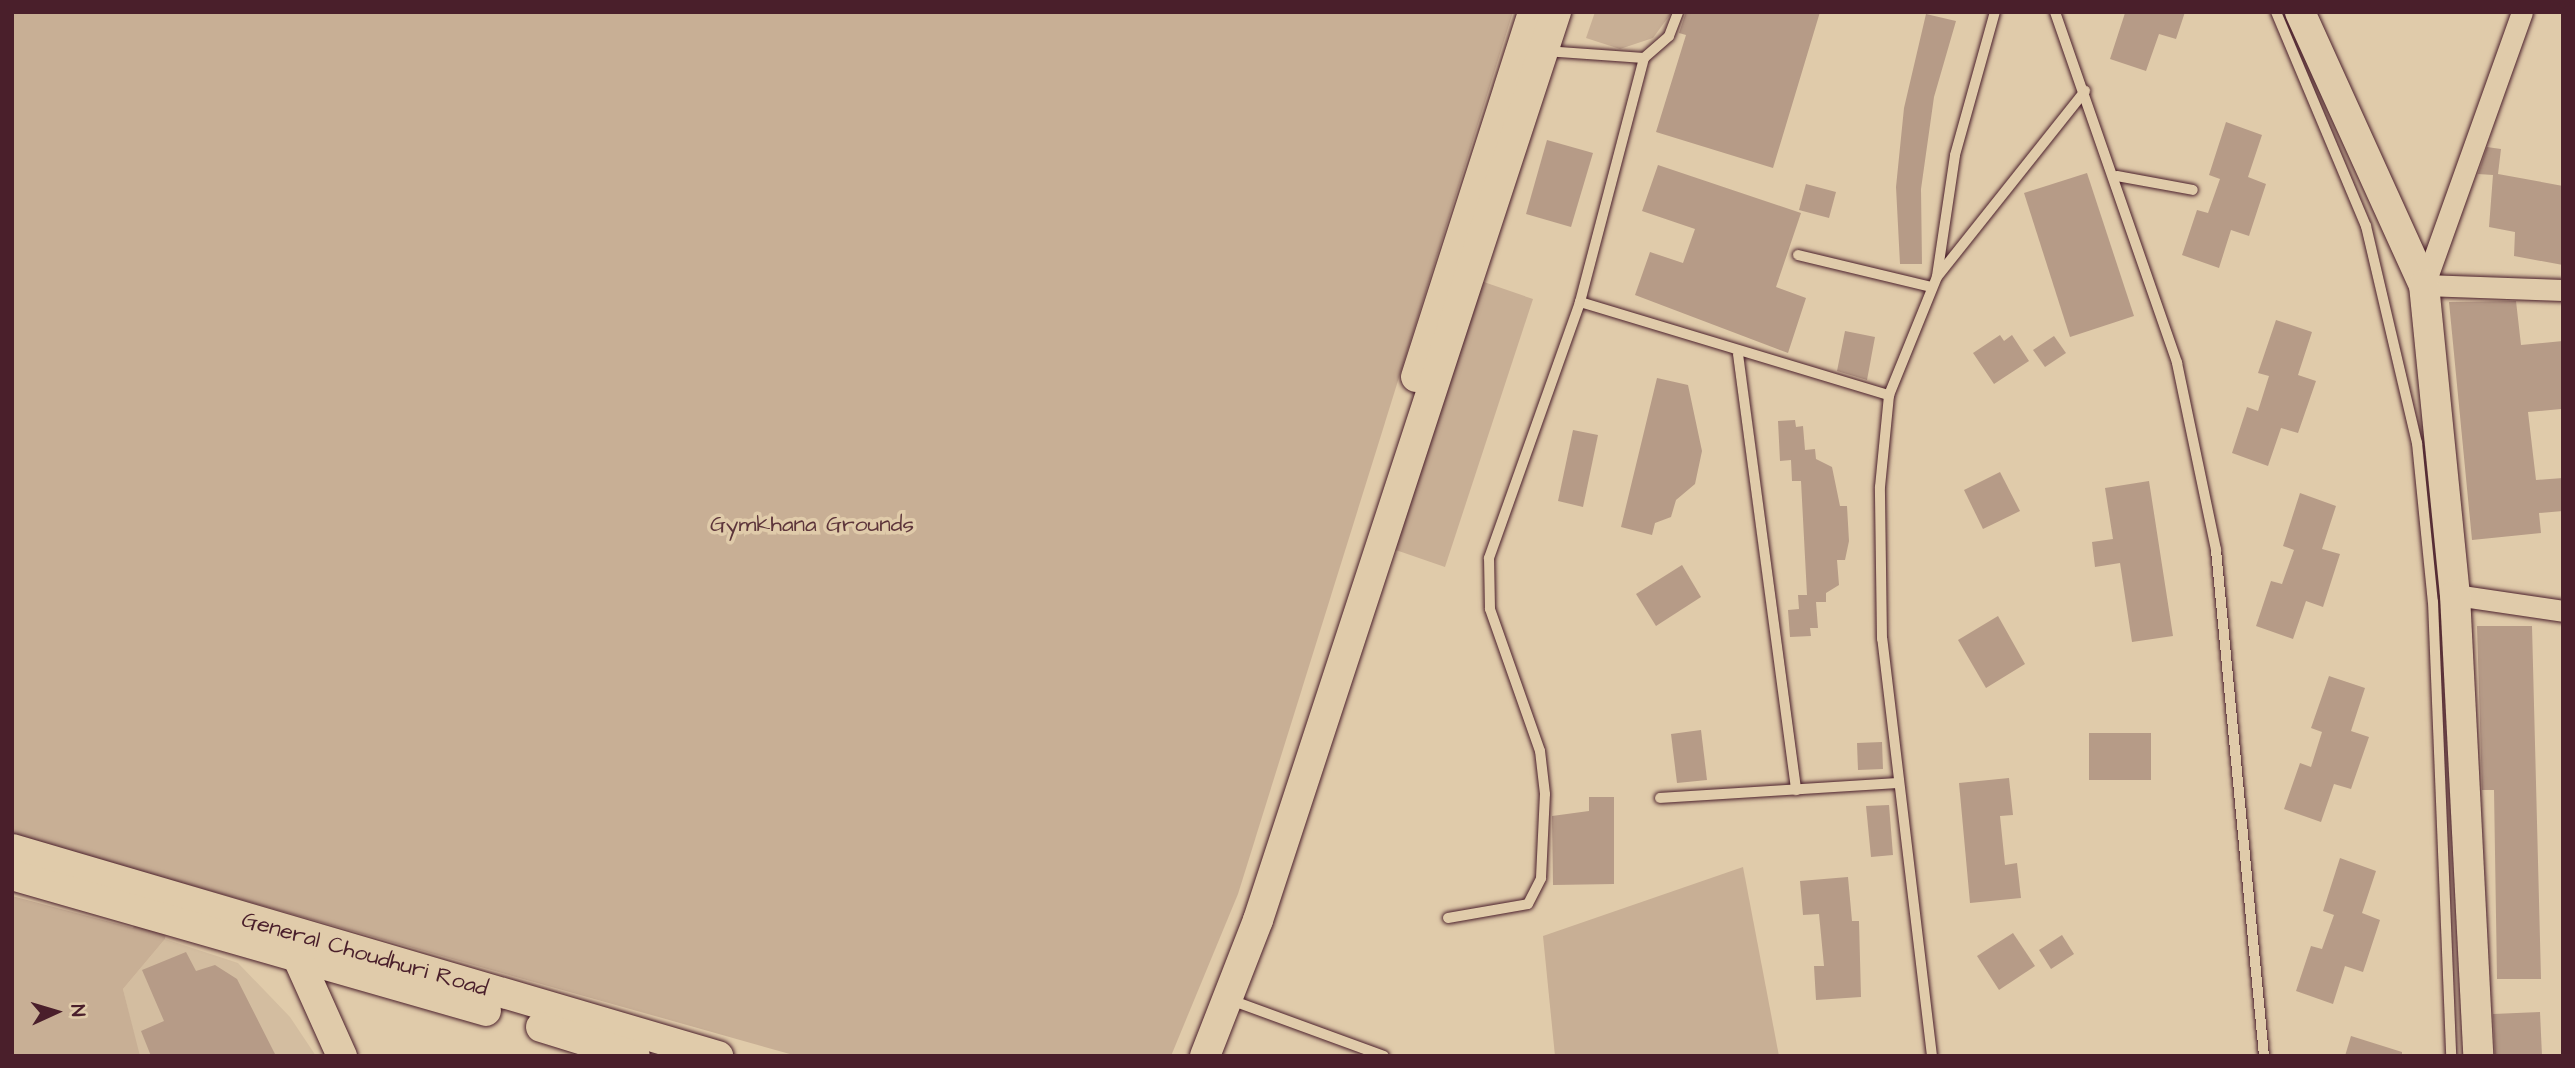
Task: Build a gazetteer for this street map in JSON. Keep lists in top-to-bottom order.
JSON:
{
  "streets": {
    "main road": ["General Choudhuri Road"]
  },
  "parks": ["Gymkhana Grounds"],
  "north": "right"
}
